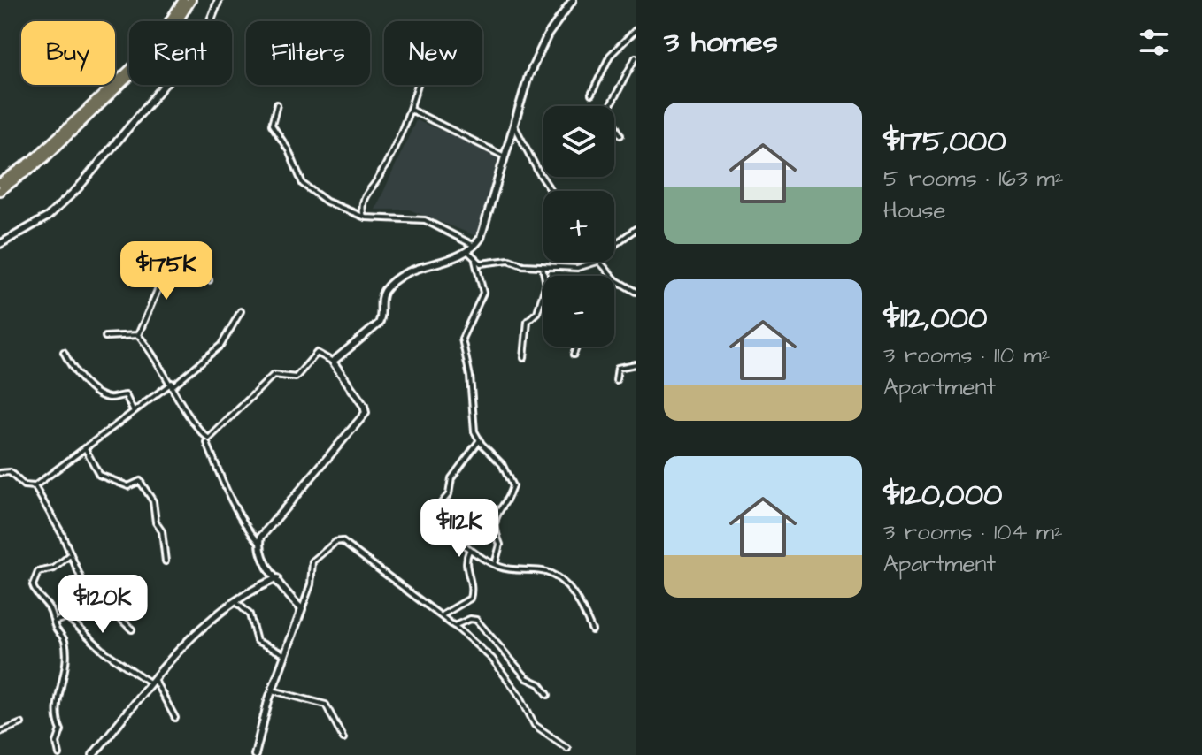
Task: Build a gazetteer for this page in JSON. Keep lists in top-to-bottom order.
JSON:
{
  "page": {
    "heading": "3 homes",
    "chip": [
      "Buy",
      "Rent",
      "Filters",
      "New"
    ],
    "list": [
      {
        "name": "$175,000",
        "note": "5 rooms · 163 m² · House"
      },
      {
        "name": "$112,000",
        "note": "3 rooms · 110 m² · Apartment"
      },
      {
        "name": "$120,000",
        "note": "3 rooms · 104 m² · Apartment"
      }
    ],
    "map_buttons": ["+", "−"],
    "price": ["$175K", "$112K", "$120K"]
  }
}
